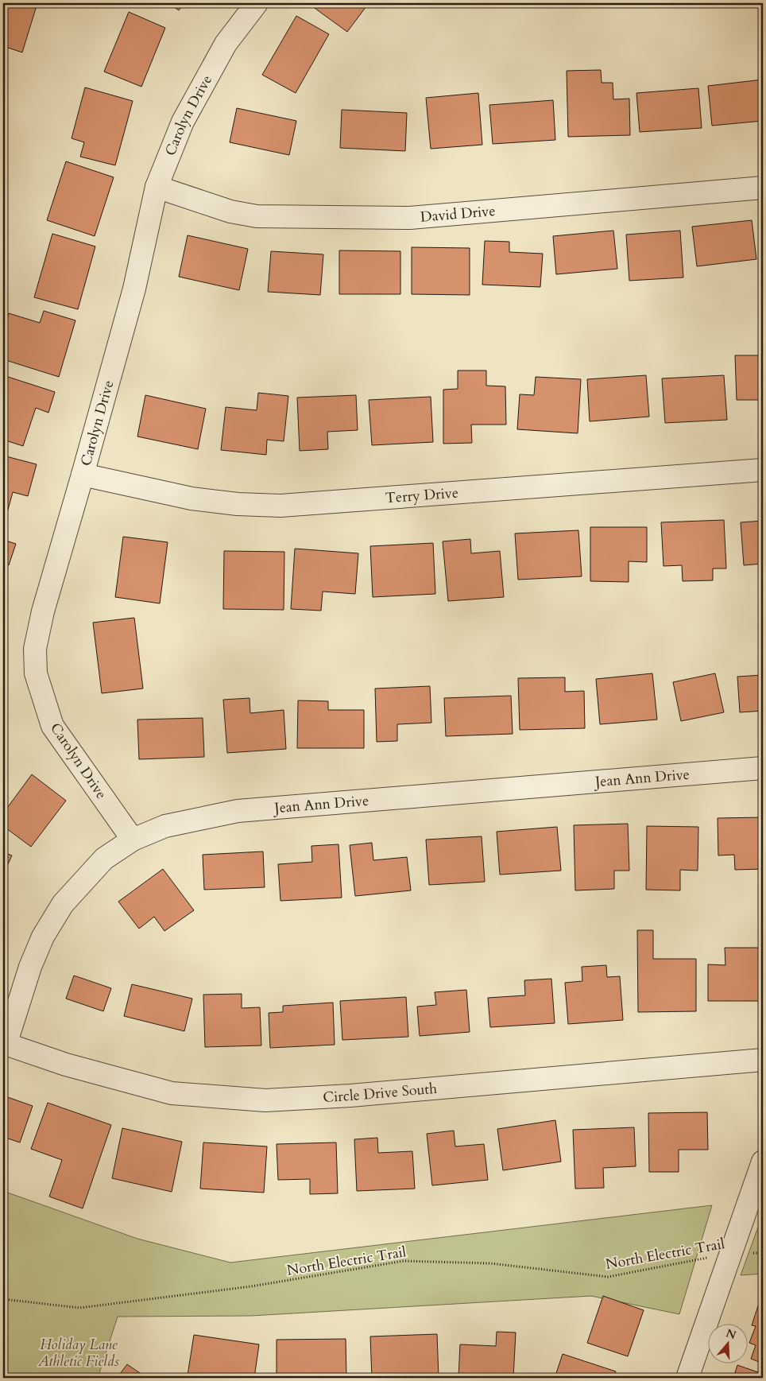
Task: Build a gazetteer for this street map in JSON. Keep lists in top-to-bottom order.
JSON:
{
  "streets": {
    "street": [
      "Carolyn Drive",
      "David Drive",
      "Terry Drive",
      "Jean Ann Drive",
      "Circle Drive South"
    ],
    "path": ["North Electric Trail"]
  },
  "crossings": [
    ["Carolyn Drive", "David Drive"],
    ["Carolyn Drive", "Terry Drive"],
    ["Carolyn Drive", "Jean Ann Drive"],
    ["Jean Ann Drive", "Circle Drive South"]
  ],
  "parks": ["Holiday Lane Athletic Fields"],
  "north": "top"
}
